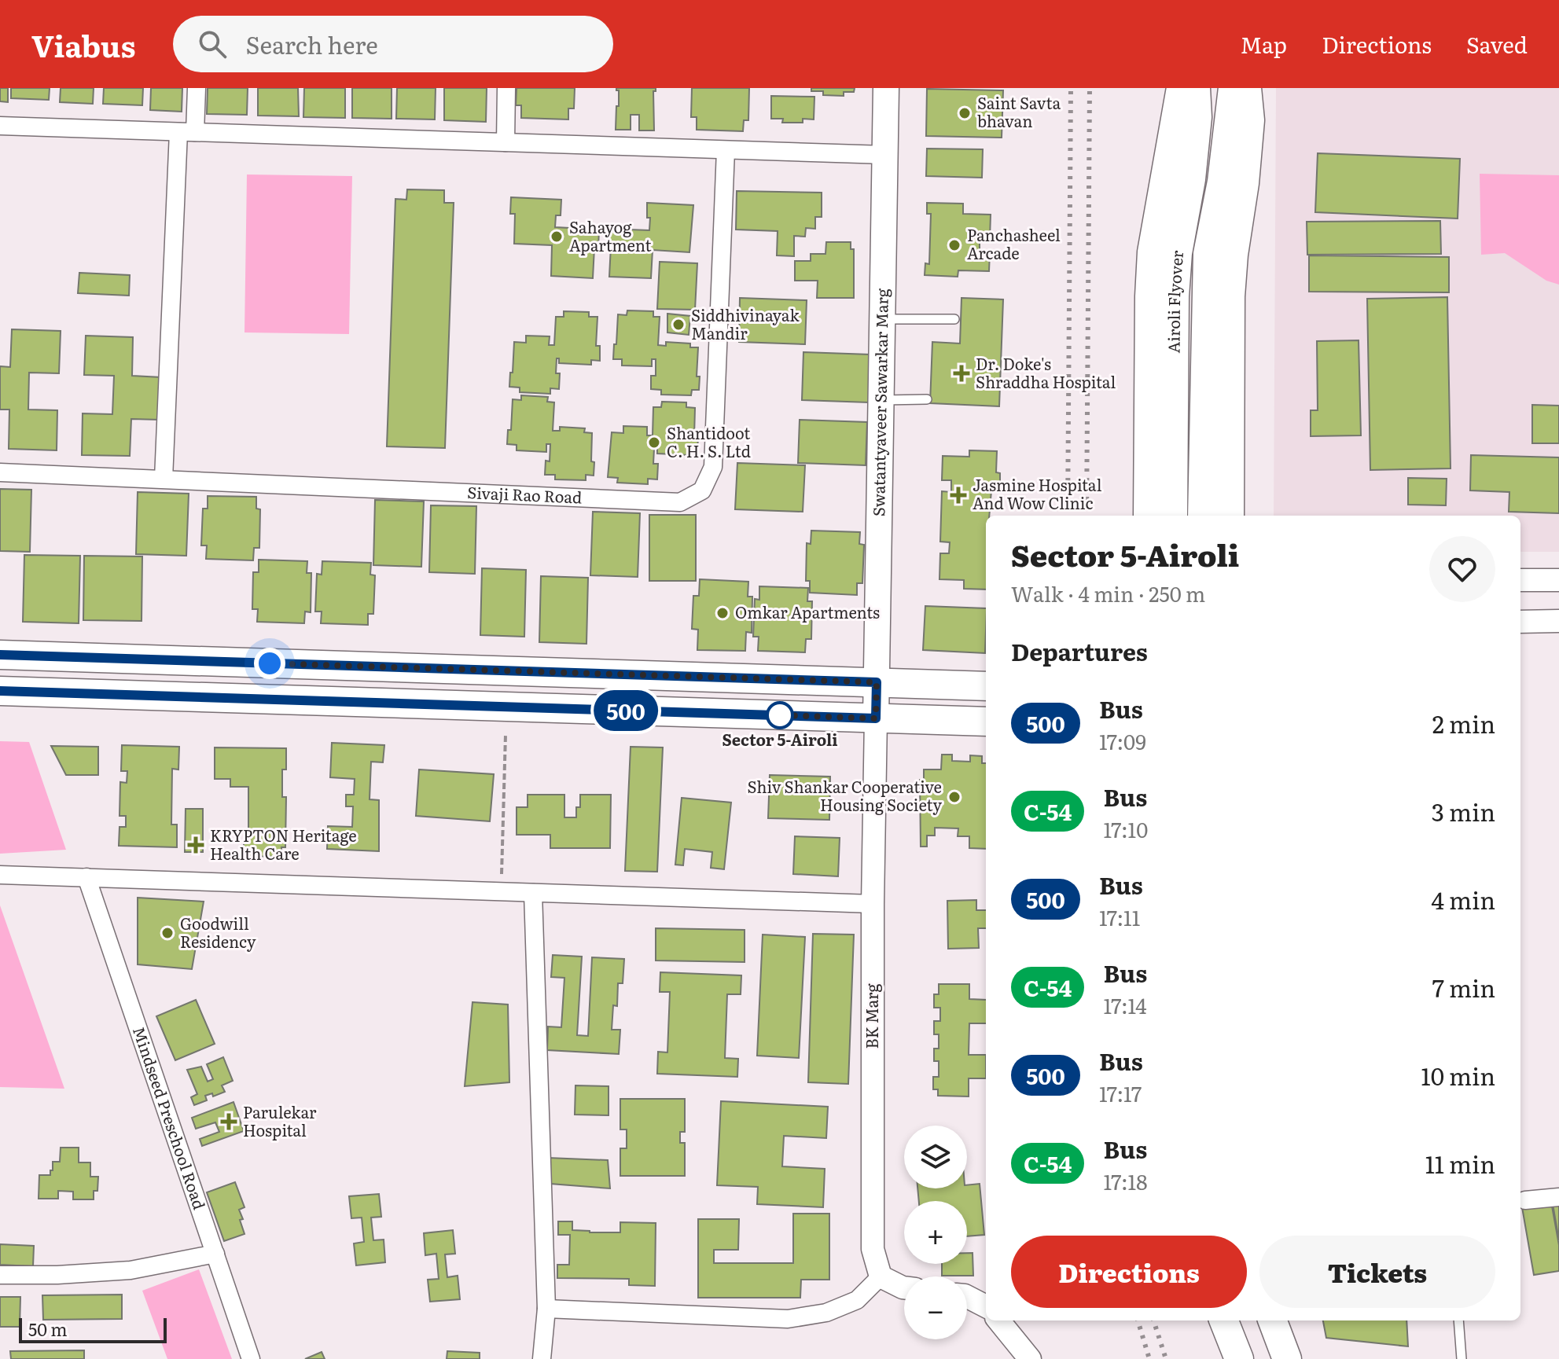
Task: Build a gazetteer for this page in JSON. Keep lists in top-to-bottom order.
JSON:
{
  "streets": {
    "main road": ["Airoli Flyover", "Swatantyaveer Sawarkar Marg"],
    "street": ["Sivaji Rao Road", "BK Marg", "Mindseed Preschool Road"]
  },
  "crossings": [
    ["Swatantyaveer Sawarkar Marg", "BK Marg"]
  ],
  "places": {
    "other": [
      "Saint Savta bhavan",
      "Sahayog Apartment",
      "Panchasheel Arcade",
      "Siddhivinayak Mandir",
      "Shantidoot C. H. S. Ltd",
      "Omkar Apartments",
      "Sector 5-Airoli",
      "Shiv Shankar Cooperative Housing Society",
      "Goodwill Residency"
    ],
    "health": [
      "Dr. Doke's Shraddha Hospital",
      "Jasmine Hospital And Wow Clinic",
      "KRYPTON Heritage Health Care",
      "Parulekar Hospital"
    ]
  },
  "lines": ["bus line 500"],
  "scale_bar": "50 m",
  "page": {
    "header": "Viabus",
    "search": "Search here",
    "nav": ["Map", "Directions", "Saved"],
    "on_map": "500",
    "heading": [
      ["Sector 5-Airoli", "Walk · 4 min · 250 m"],
      "Departures"
    ],
    "list": [
      {
        "mark": "500",
        "name": "Bus",
        "note": "17:09",
        "value": "2 min"
      },
      {
        "mark": "C-54",
        "name": "Bus",
        "note": "17:10",
        "value": "3 min"
      },
      {
        "mark": "500",
        "name": "Bus",
        "note": "17:11",
        "value": "4 min"
      },
      {
        "mark": "C-54",
        "name": "Bus",
        "note": "17:14",
        "value": "7 min"
      },
      {
        "mark": "500",
        "name": "Bus",
        "note": "17:17",
        "value": "10 min"
      },
      {
        "mark": "C-54",
        "name": "Bus",
        "note": "17:18",
        "value": "11 min"
      }
    ],
    "map_buttons": ["+", "−"],
    "buttons": ["Directions", "Tickets"],
    "scale": "50 m"
  }
}
